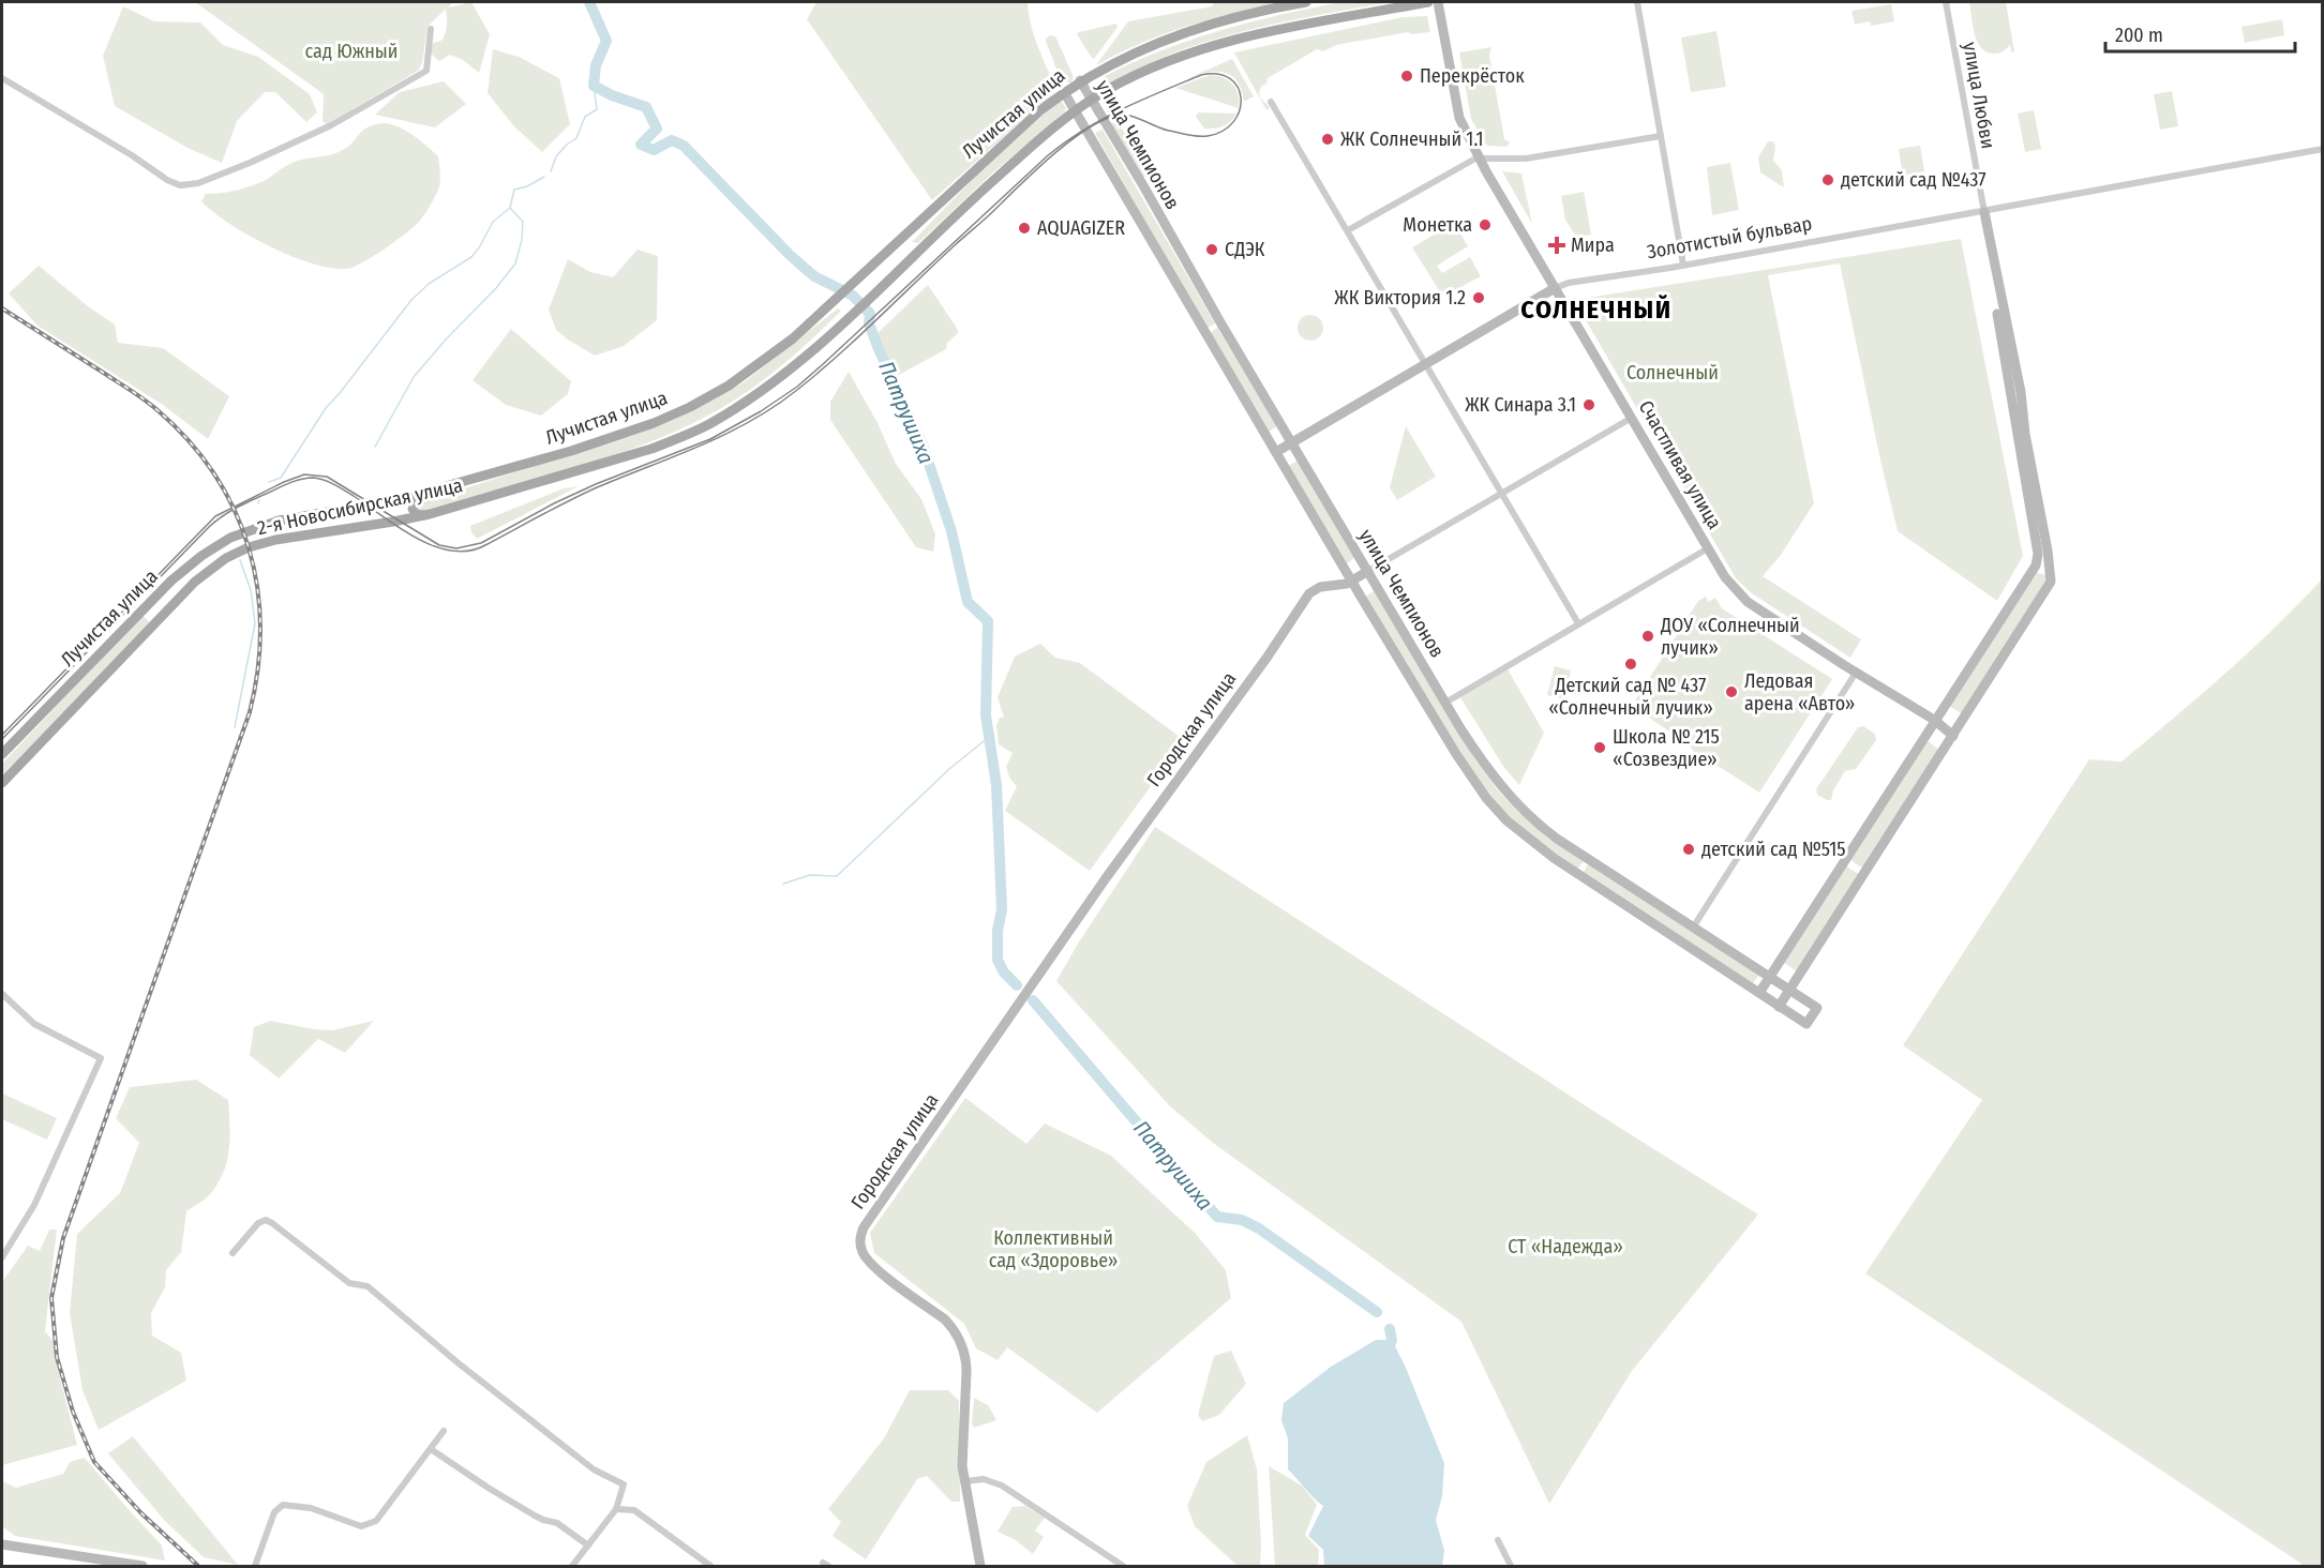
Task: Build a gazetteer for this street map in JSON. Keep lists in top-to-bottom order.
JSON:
{
  "streets": {
    "main road": ["Лучистая улица", "2-я Новосибирская улица"],
    "street": [
      "улица Любви",
      "улица Чемпионов",
      "Золотистый бульвар",
      "Счастливая улица",
      "Городская улица"
    ]
  },
  "crossings": [
    ["улица Любви", "Золотистый бульвар"],
    ["Лучистая улица", "улица Чемпионов"],
    ["Лучистая улица", "2-я Новосибирская улица"],
    ["улица Чемпионов", "Золотистый бульвар"],
    ["улица Чемпионов", "Городская улица"],
    ["Золотистый бульвар", "Счастливая улица"]
  ],
  "districts": ["СОЛНЕЧНЫЙ"],
  "water": ["Патрушиха"],
  "parks": [
    "сад Южный",
    "Солнечный",
    "Коллективный сад «Здоровье»",
    "СТ «Надежда»"
  ],
  "places": {
    "other": [
      "Перекрёсток",
      "ЖК Солнечный 1.1",
      "детский сад №437",
      "Монетка",
      "AQUAGIZER",
      "СДЭК",
      "ЖК Виктория 1.2",
      "ЖК Синара 3.1",
      "ДОУ «Солнечный лучик»",
      "Детский сад № 437 «Солнечный лучик»",
      "Ледовая арена «Авто»",
      "Школа № 215 «Созвездие»",
      "детский сад №515"
    ],
    "health": ["Мира"]
  },
  "scale_bar": "200 m"
}
